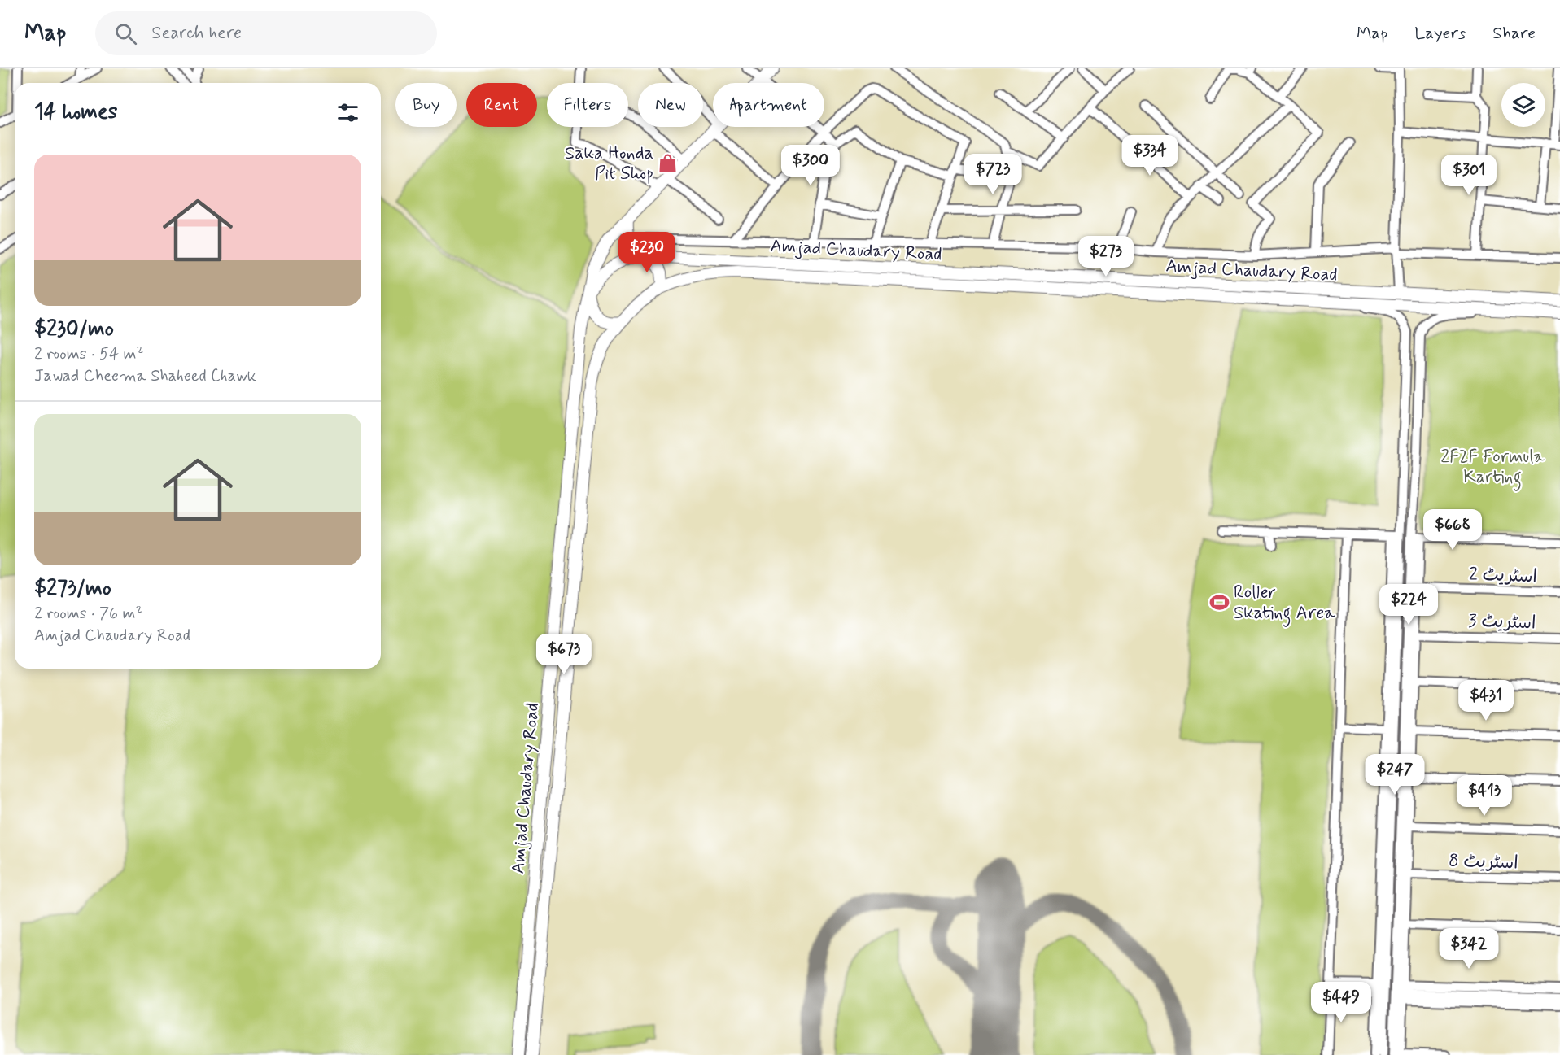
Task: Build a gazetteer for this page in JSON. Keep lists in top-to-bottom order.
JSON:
{
  "streets": {
    "main road": ["Amjad Chaudary Road"],
    "street": ["اسٹریٹ 2", "اسٹریٹ 3", "اسٹریٹ 8"]
  },
  "parks": ["2F2F Formula Karting"],
  "places": {
    "shop": ["Saka Honda Pit Shop"],
    "sports": ["Roller Skating Area"]
  },
  "page": {
    "header": "Map",
    "search": "Search here",
    "nav": ["Map", "Layers", "Share"],
    "chip": [
      "Buy",
      "Rent",
      "Filters",
      "New",
      "Apartment"
    ],
    "heading": "14 homes",
    "price": [
      "$334",
      "$300",
      "$723",
      "$301",
      "$230",
      "$273",
      "$668",
      "$224",
      "$673",
      "$431",
      "$247",
      "$413",
      "$342",
      "$449"
    ],
    "list": [
      {
        "name": "$230/mo",
        "note": "2 rooms · 54 m² · Jawad Cheema Shaheed Chawk"
      },
      {
        "name": "$273/mo",
        "note": "2 rooms · 76 m² · Amjad Chaudary Road"
      }
    ]
  }
}
